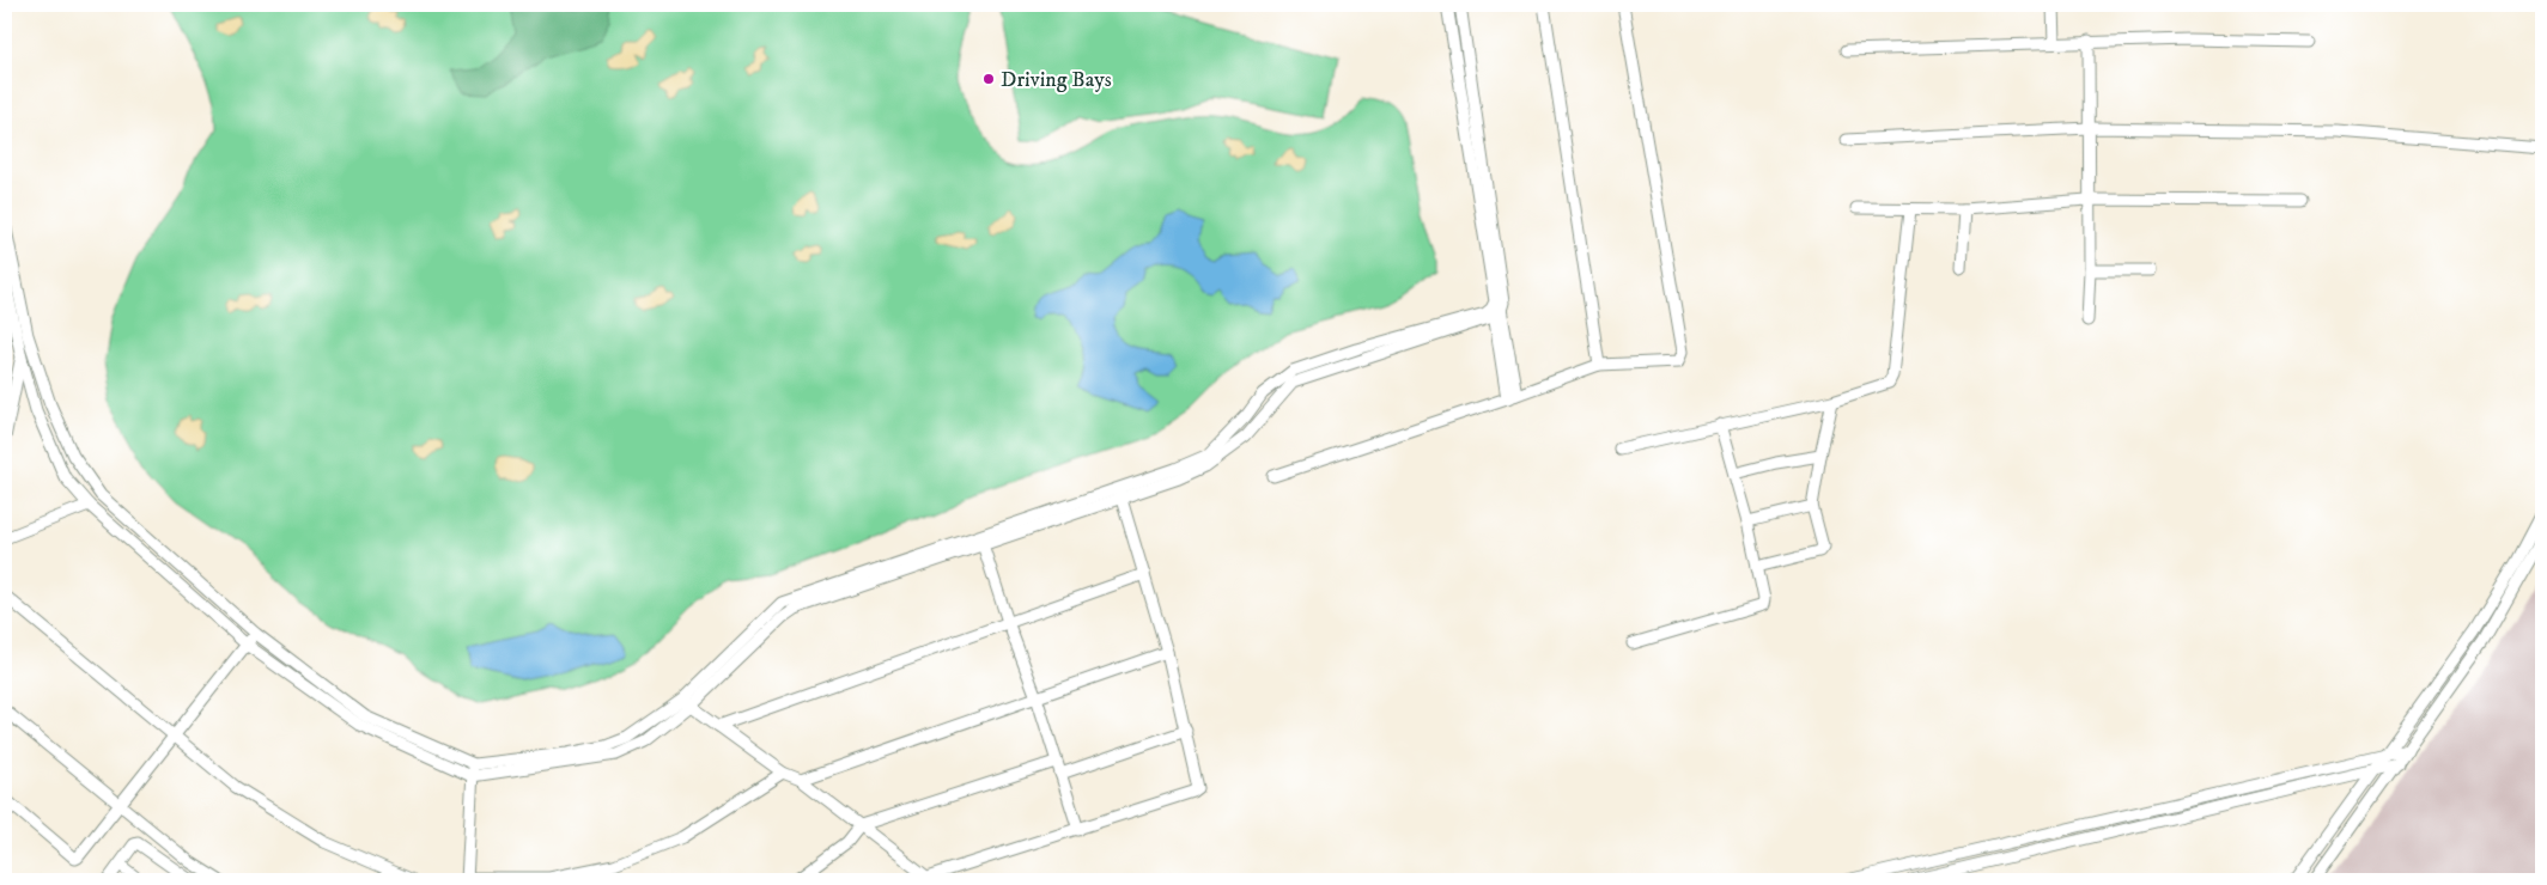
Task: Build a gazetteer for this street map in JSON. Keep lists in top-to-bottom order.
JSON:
{
  "places": ["Driving Bays"]
}
